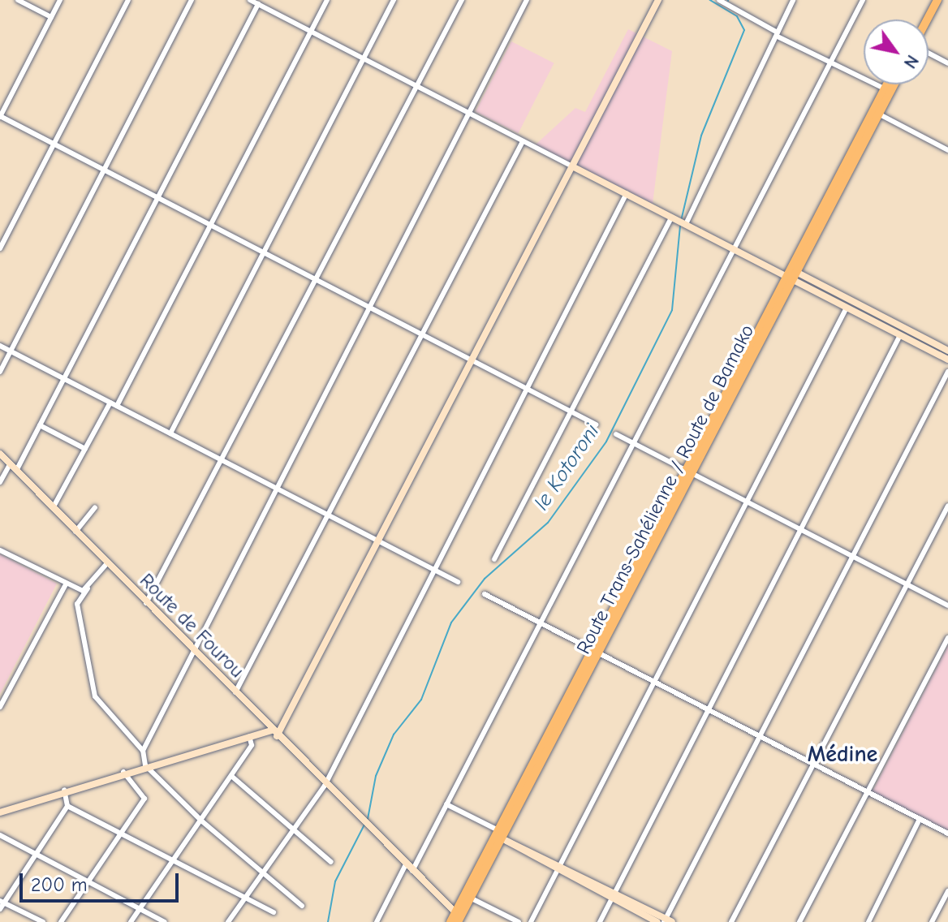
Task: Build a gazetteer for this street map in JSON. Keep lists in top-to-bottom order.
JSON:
{
  "streets": {
    "highway": ["Route Trans-Sahélienne / Route de Bamako"],
    "street": ["Route de Fourou"]
  },
  "crossings": [
    ["Route Trans-Sahélienne / Route de Bamako", "Route de Fourou"]
  ],
  "districts": ["Médine"],
  "water": ["le Kotoroni"],
  "scale_bar": "200 m",
  "north": "bottom right"
}
